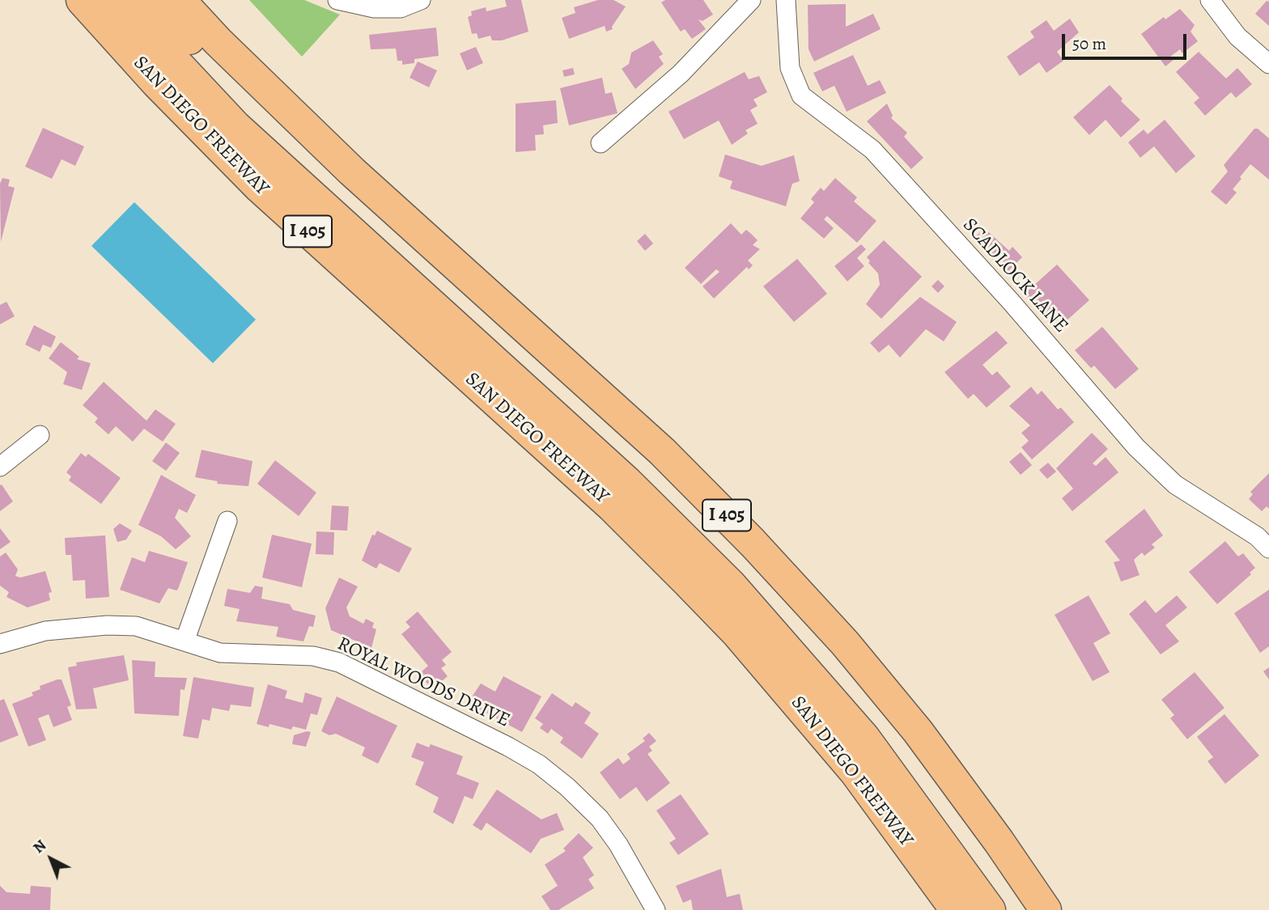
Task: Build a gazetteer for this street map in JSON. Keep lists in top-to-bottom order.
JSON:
{
  "streets": {
    "highway": ["SAN DIEGO FREEWAY", "I 405"],
    "street": ["SCADLOCK LANE", "ROYAL WOODS DRIVE"]
  },
  "scale_bar": "50 m",
  "north": "top left"
}
